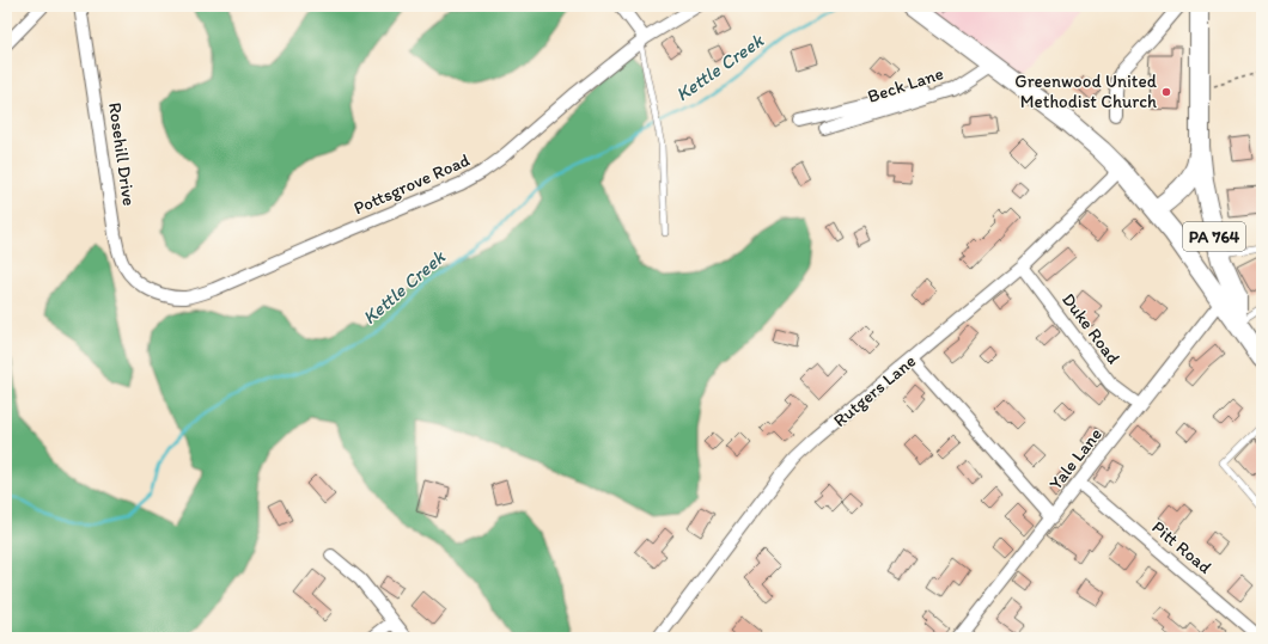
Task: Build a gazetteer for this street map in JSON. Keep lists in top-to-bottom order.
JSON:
{
  "streets": {
    "main road": ["PA 764"],
    "street": [
      "Beck Lane",
      "Rosehill Drive",
      "Pottsgrove Road",
      "Duke Road",
      "Rutgers Lane",
      "Yale Lane",
      "Pitt Road"
    ]
  },
  "crossings": [
    ["Rosehill Drive", "Pottsgrove Road"],
    ["Duke Road", "Rutgers Lane"],
    ["Duke Road", "Yale Lane"],
    ["Yale Lane", "Pitt Road"]
  ],
  "water": ["Kettle Creek"],
  "places": ["Greenwood United Methodist Church"]
}
